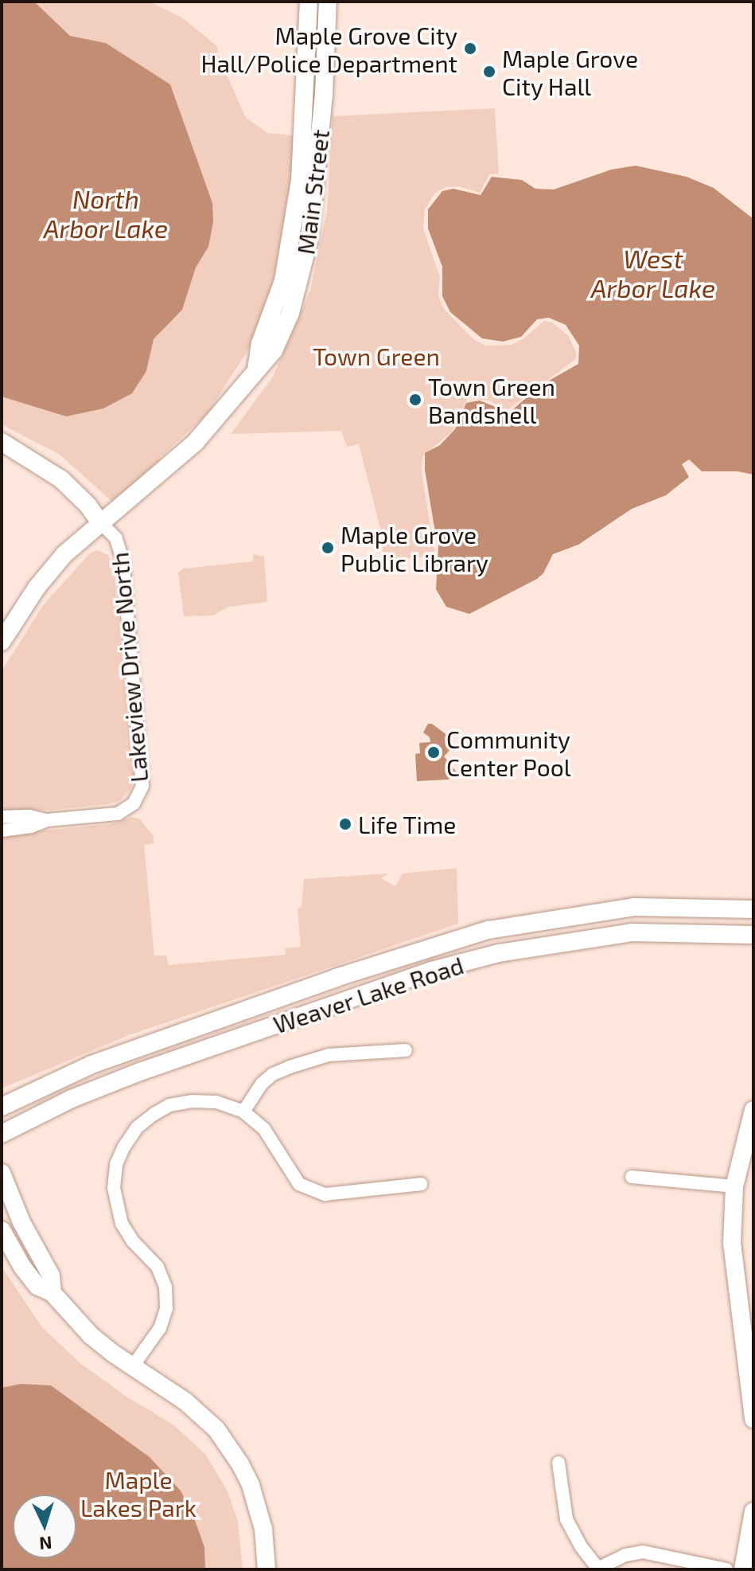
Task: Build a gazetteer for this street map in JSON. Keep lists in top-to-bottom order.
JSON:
{
  "streets": {
    "street": ["Main Street", "Lakeview Drive North", "Weaver Lake Road"]
  },
  "crossings": [
    ["Main Street", "Lakeview Drive North"]
  ],
  "water": ["North Arbor Lake", "West Arbor Lake"],
  "parks": ["Town Green", "Maple Lakes Park"],
  "places": [
    "Maple Grove City Hall/Police Department",
    "Maple Grove City Hall",
    "Town Green Bandshell",
    "Maple Grove Public Library",
    "Community Center Pool",
    "Life Time"
  ],
  "north": "bottom"
}
